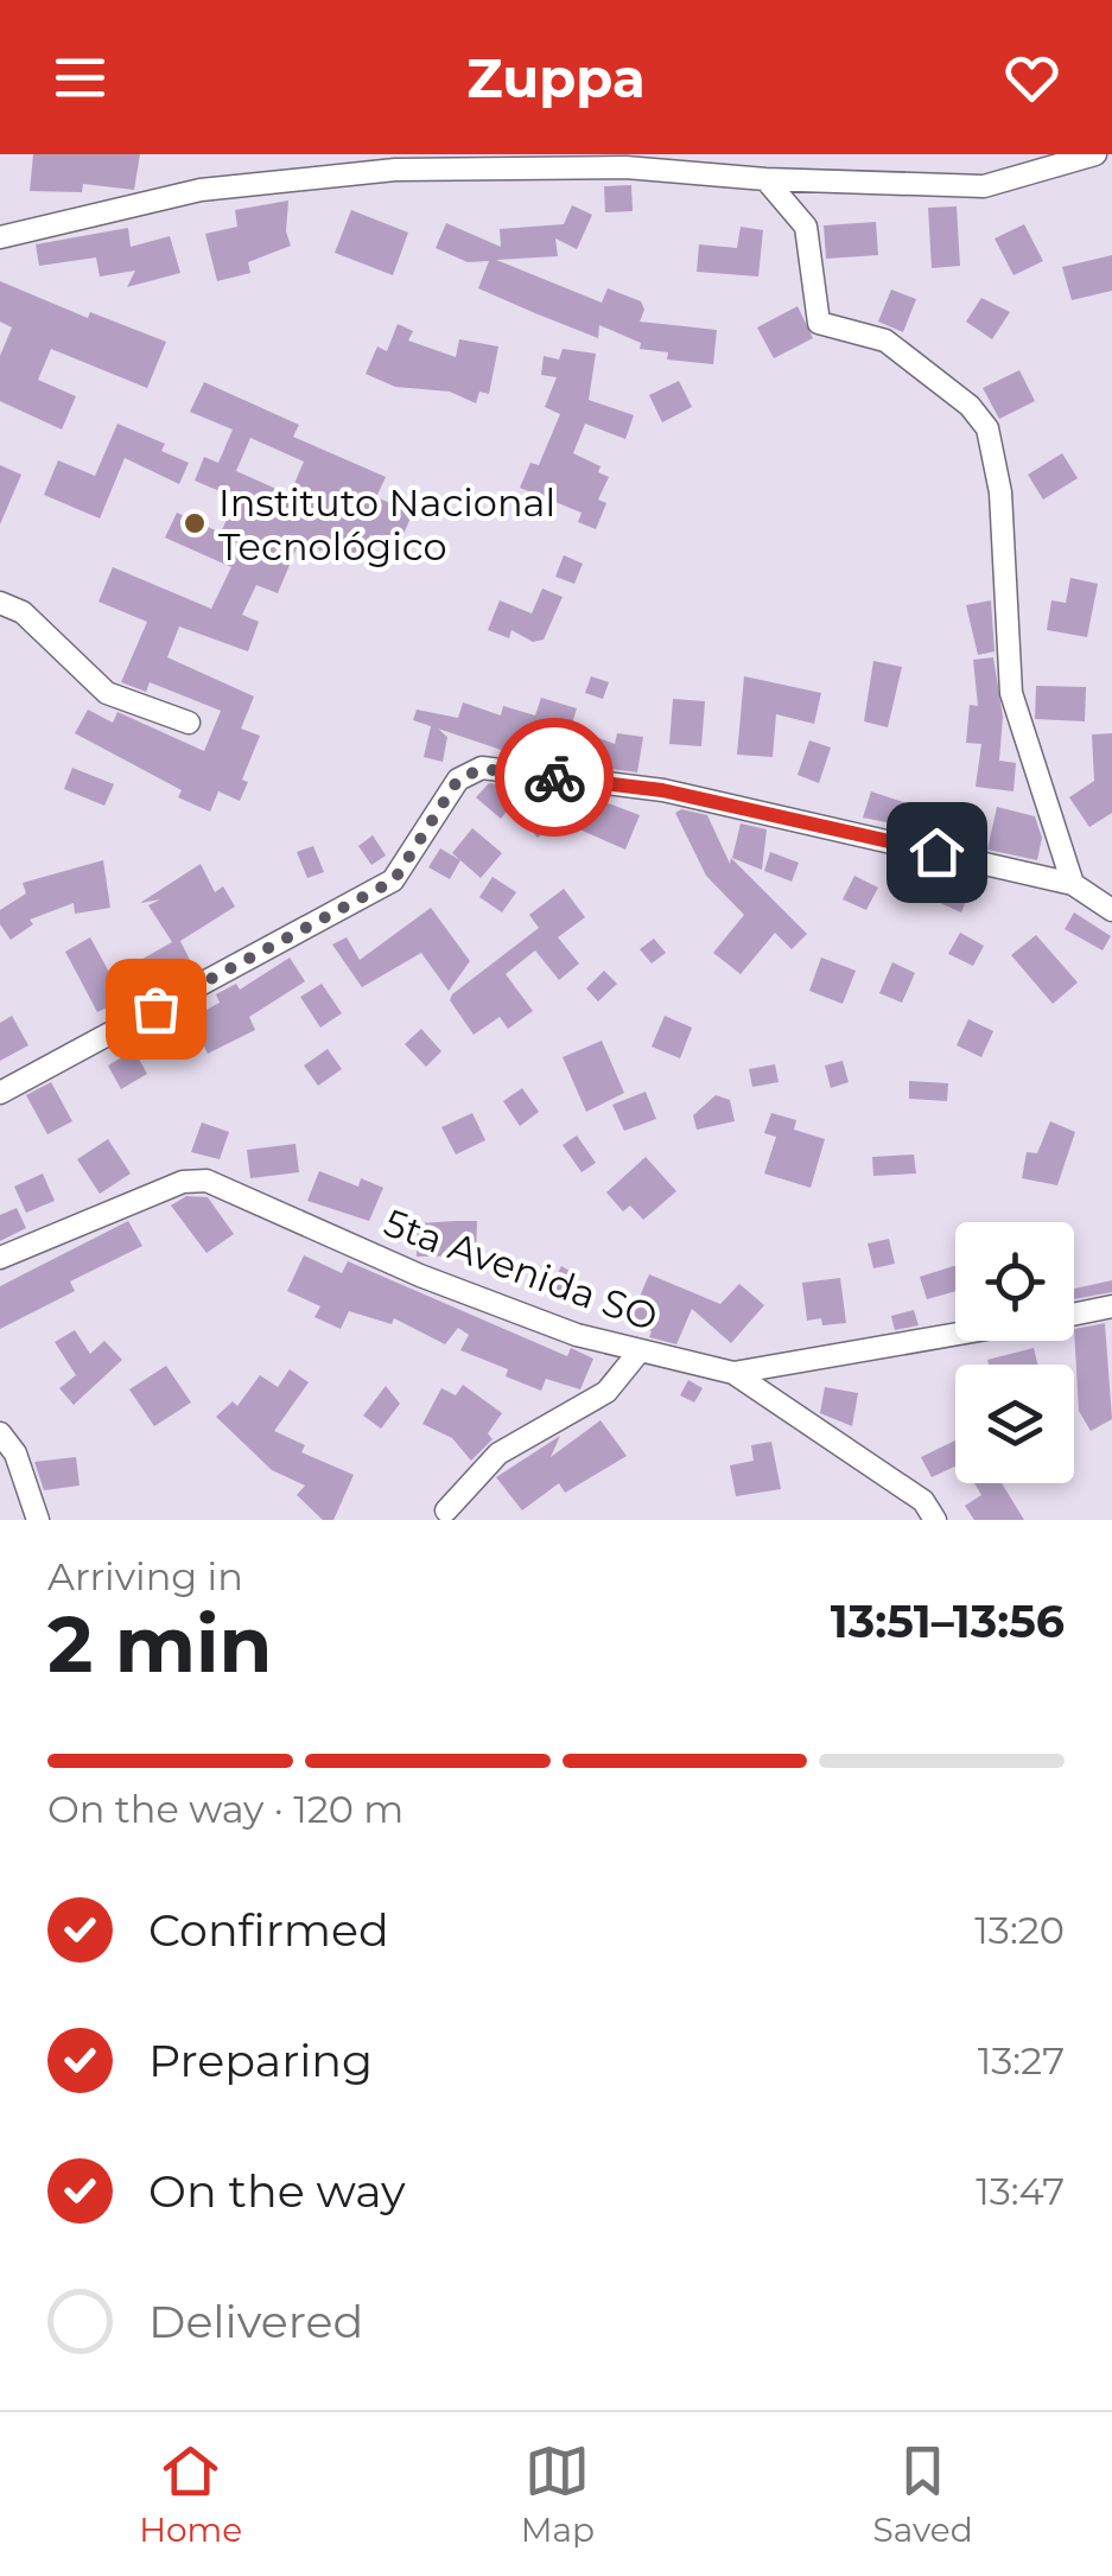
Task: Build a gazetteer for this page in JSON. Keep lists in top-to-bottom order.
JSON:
{
  "streets": {
    "street": ["5ta Avenida SO"]
  },
  "places": ["Instituto Nacional Tecnológico"],
  "page": {
    "header": "Zuppa",
    "heading": ["2 min", "Arriving in", "13:51–13:56"],
    "bar": "On the way · 120 m",
    "list": [
      ["Confirmed", "13:20"],
      ["Preparing", "13:27"],
      ["On the way", "13:47"],
      "Delivered"
    ],
    "tabs": ["Home", "Map", "Saved"]
  }
}
